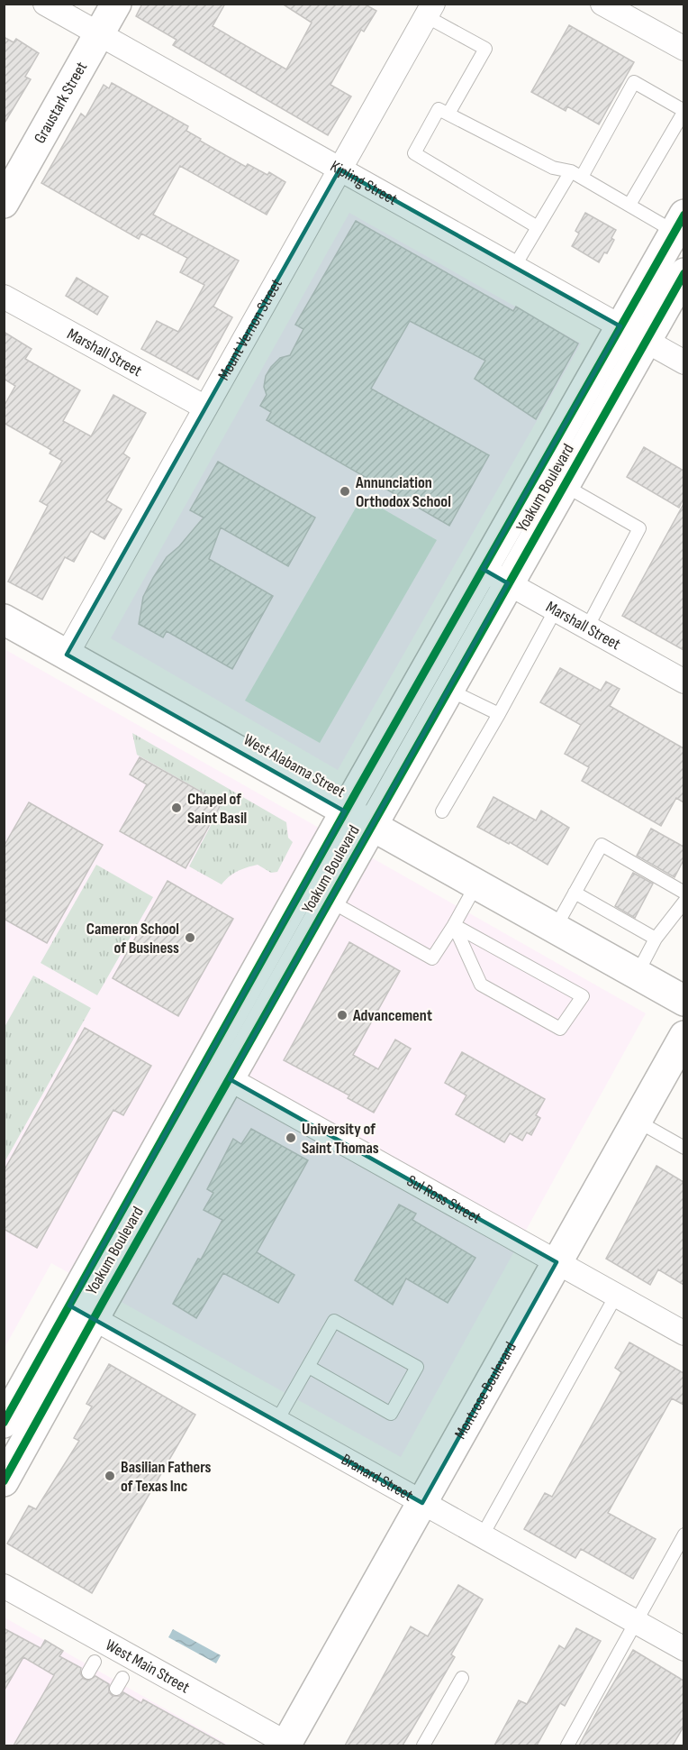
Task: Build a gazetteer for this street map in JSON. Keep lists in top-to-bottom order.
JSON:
{
  "streets": {
    "street": [
      "Graustark Street",
      "Kipling Street",
      "Mount Vernon Street",
      "Marshall Street",
      "Yoakum Boulevard",
      "West Alabama Street",
      "Sul Ross Street",
      "Montrose Boulevard",
      "Branard Street",
      "West Main Street"
    ]
  },
  "crossings": [
    ["Graustark Street", "Kipling Street"],
    ["Kipling Street", "Mount Vernon Street"],
    ["Kipling Street", "Yoakum Boulevard"],
    ["Mount Vernon Street", "Marshall Street"],
    ["Mount Vernon Street", "West Alabama Street"],
    ["Marshall Street", "Yoakum Boulevard"],
    ["Yoakum Boulevard", "West Alabama Street"],
    ["Yoakum Boulevard", "Sul Ross Street"],
    ["Yoakum Boulevard", "Branard Street"],
    ["Sul Ross Street", "Montrose Boulevard"],
    ["Montrose Boulevard", "Branard Street"],
    ["Montrose Boulevard", "West Main Street"]
  ],
  "places": [
    "Annunciation Orthodox School",
    "Chapel of Saint Basil",
    "Cameron School of Business",
    "Advancement",
    "University of Saint Thomas",
    "Basilian Fathers of Texas Inc"
  ]
}
